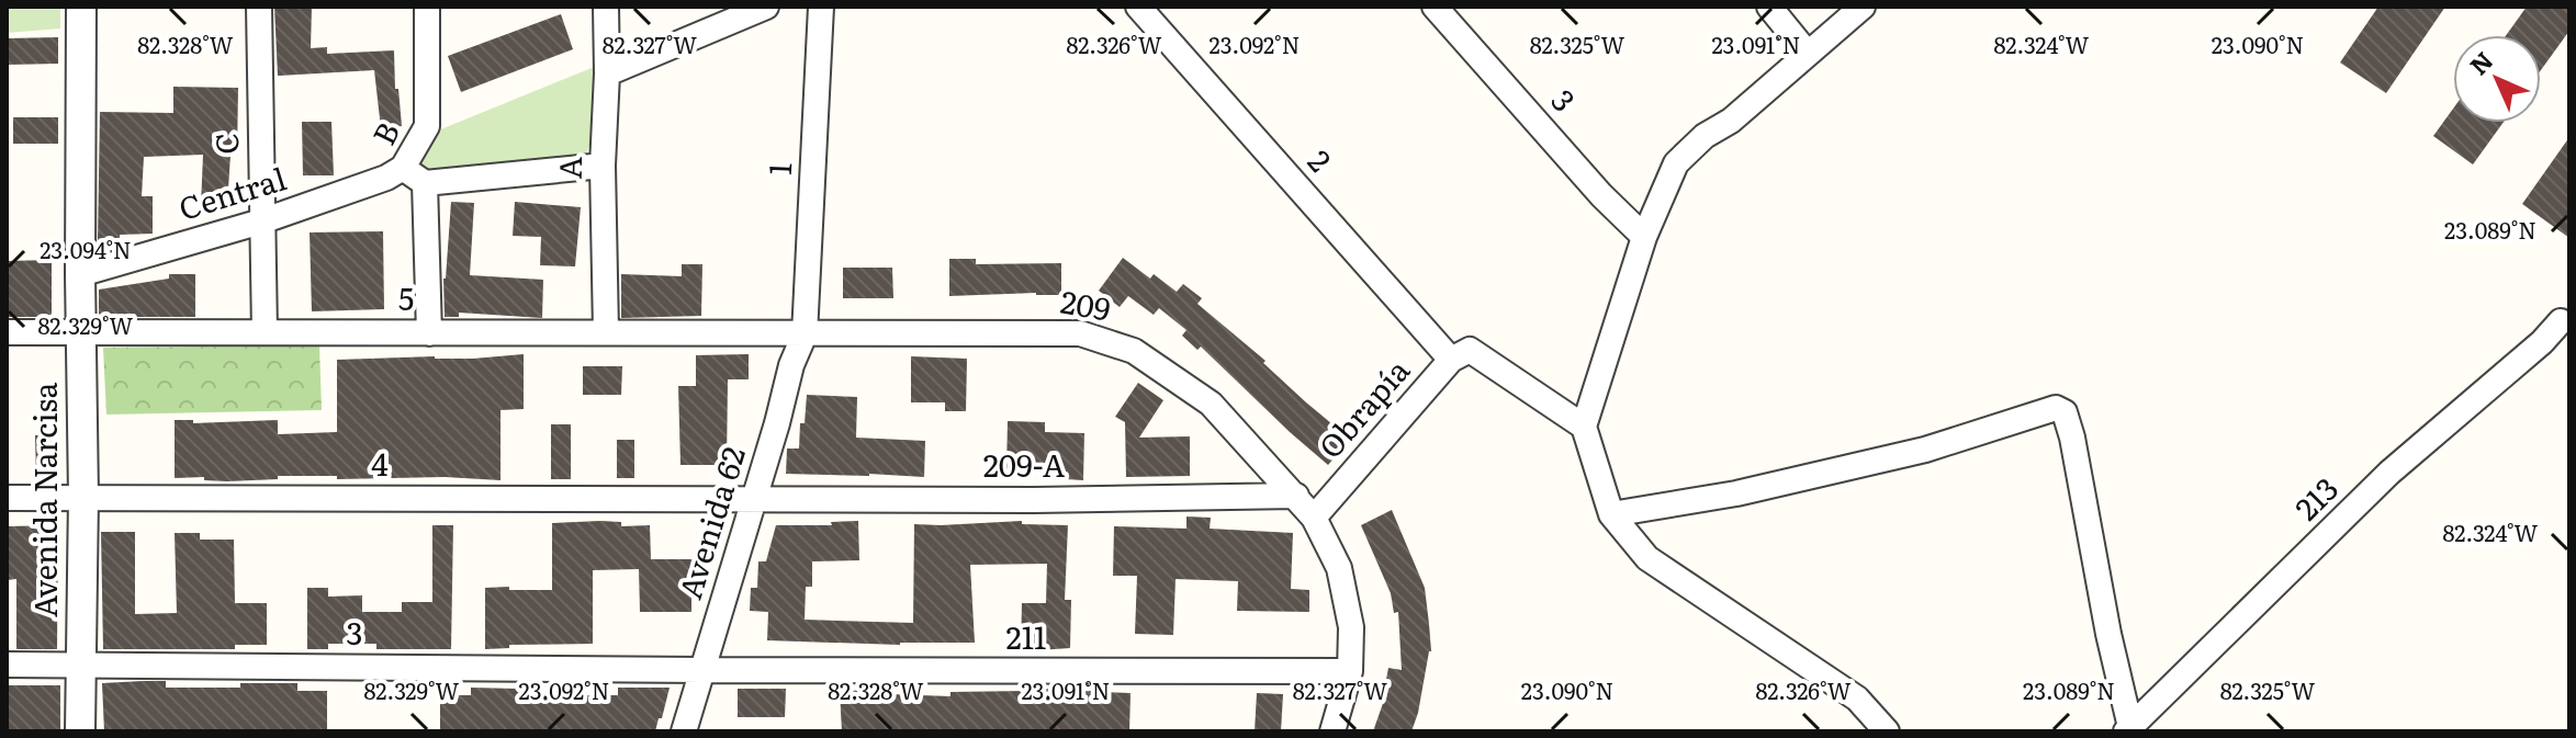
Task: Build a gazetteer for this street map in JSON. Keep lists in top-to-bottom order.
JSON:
{
  "streets": {
    "street": [
      "3",
      "B",
      "C",
      "2",
      "A",
      "1",
      "Central",
      "5",
      "209",
      "Obrapía",
      "4",
      "209-A",
      "213",
      "Avenida Narcisa",
      "Avenida 62",
      "211"
    ]
  },
  "crossings": [
    ["3", "Avenida Narcisa"],
    ["3", "Avenida 62"],
    ["3", "211"],
    ["B", "Central"],
    ["B", "5"],
    ["C", "Central"],
    ["C", "5"],
    ["2", "Obrapía"],
    ["A", "5"],
    ["1", "5"],
    ["1", "209"],
    ["1", "Avenida 62"],
    ["Central", "Avenida Narcisa"],
    ["5", "209"],
    ["5", "Avenida Narcisa"],
    ["5", "Avenida 62"],
    ["209", "Obrapía"],
    ["209", "209-A"],
    ["209", "Avenida 62"],
    ["209", "211"],
    ["4", "209-A"],
    ["4", "Avenida Narcisa"],
    ["4", "Avenida 62"],
    ["209-A", "Avenida 62"],
    ["Avenida 62", "211"]
  ],
  "north": "top left",
  "coordinates": [
    "82.328°W",
    "82.327°W",
    "82.326°W",
    "23.092°N",
    "82.325°W",
    "82.324°W",
    "23.091°N",
    "23.090°N",
    "23.089°N",
    "23.094°N",
    "82.329°W"
  ]
}
